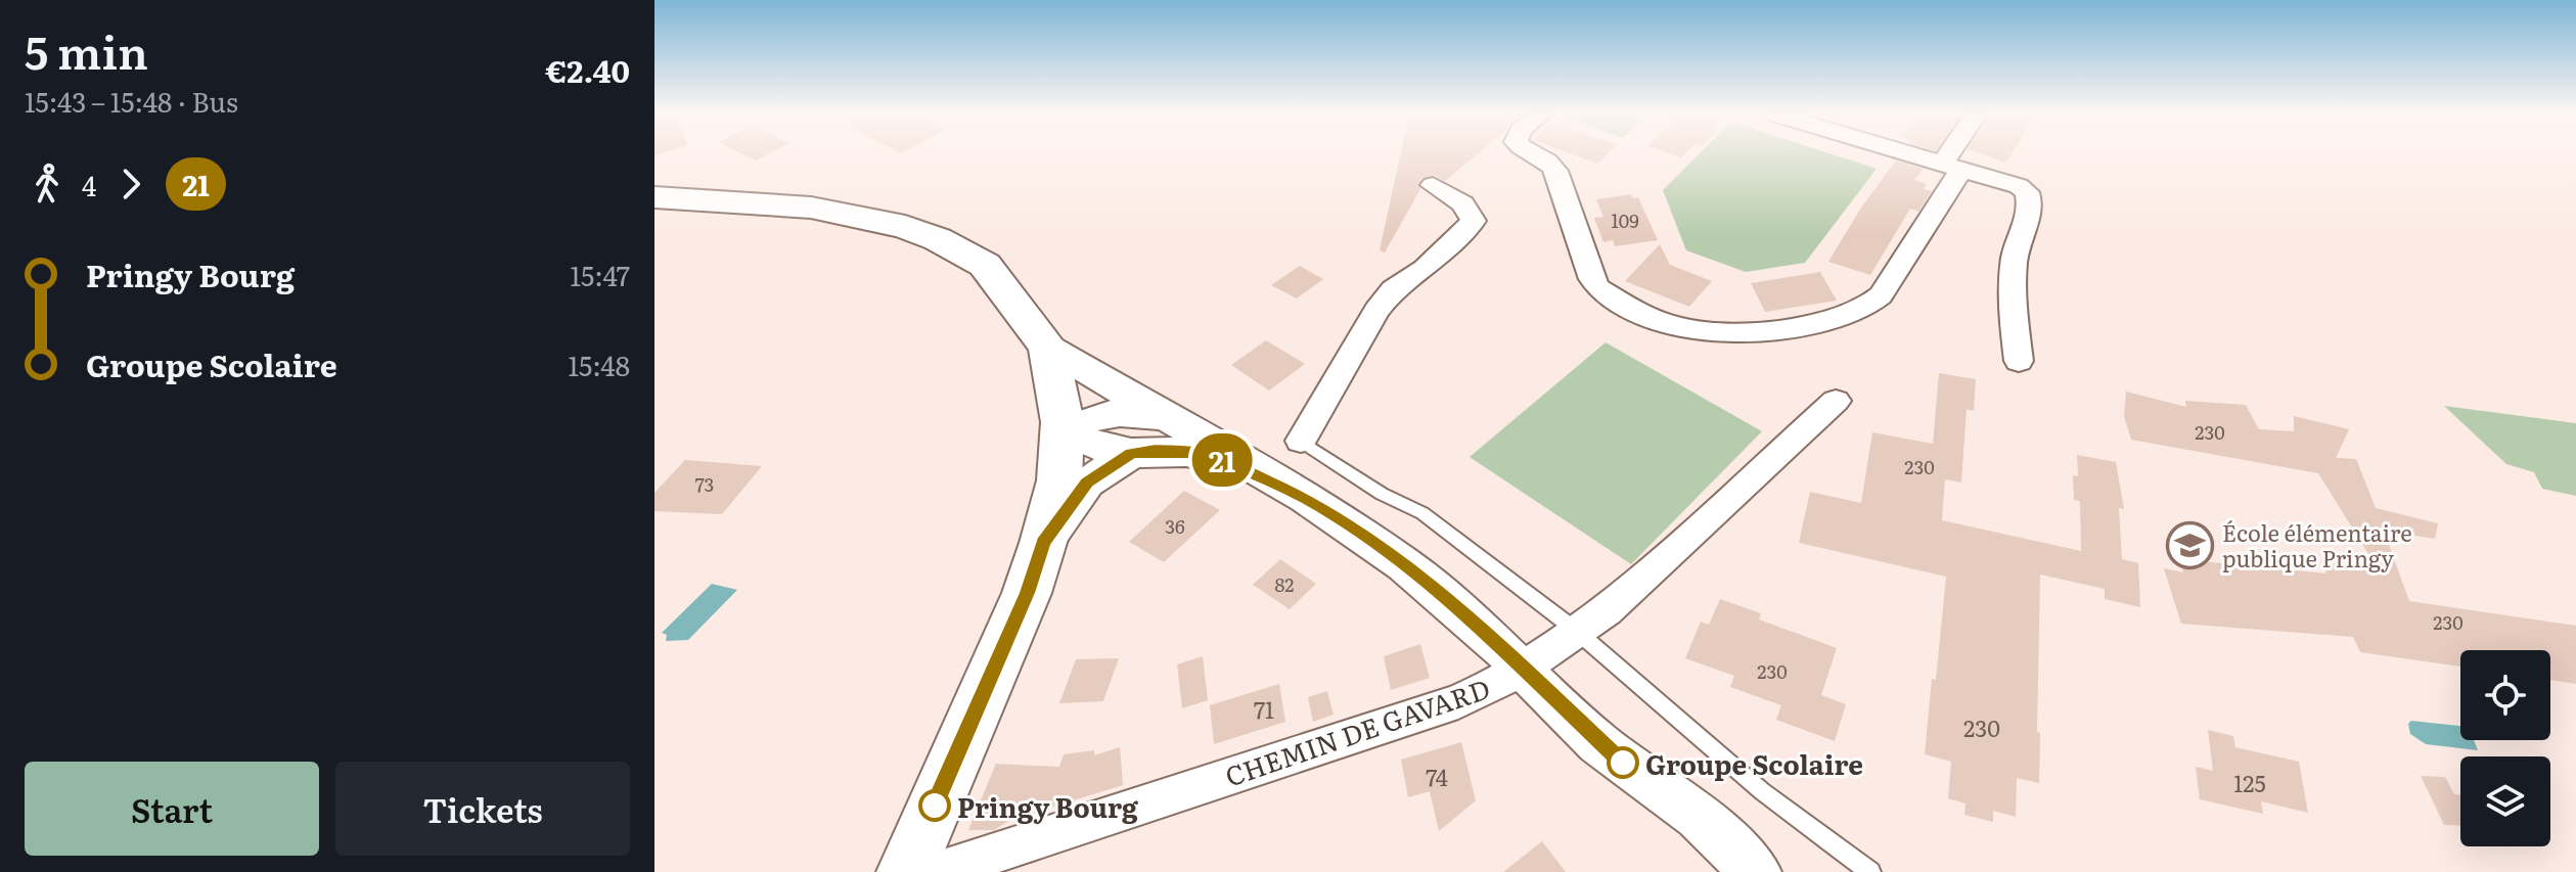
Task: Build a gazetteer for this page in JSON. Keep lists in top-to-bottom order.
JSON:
{
  "streets": {
    "street": ["CHEMIN DE GAVARD"]
  },
  "places": {
    "school or university": ["École élémentaire publique Pringy"],
    "other": ["Groupe Scolaire", "Pringy Bourg"]
  },
  "lines": ["bus line 21"],
  "house_numbers": [
    "109",
    "230",
    "230",
    "73",
    "36",
    "82",
    "230",
    "230",
    "71",
    "230",
    "74",
    "125"
  ],
  "page": {
    "heading": ["5 min", "15:43 – 15:48 · Bus", "€2.40"],
    "on_map": "21",
    "legs": ["4", "21"],
    "list": [
      {
        "name": "Pringy Bourg",
        "value": "15:47"
      },
      {
        "name": "Groupe Scolaire",
        "value": "15:48"
      }
    ],
    "buttons": ["Start", "Tickets"]
  }
}
